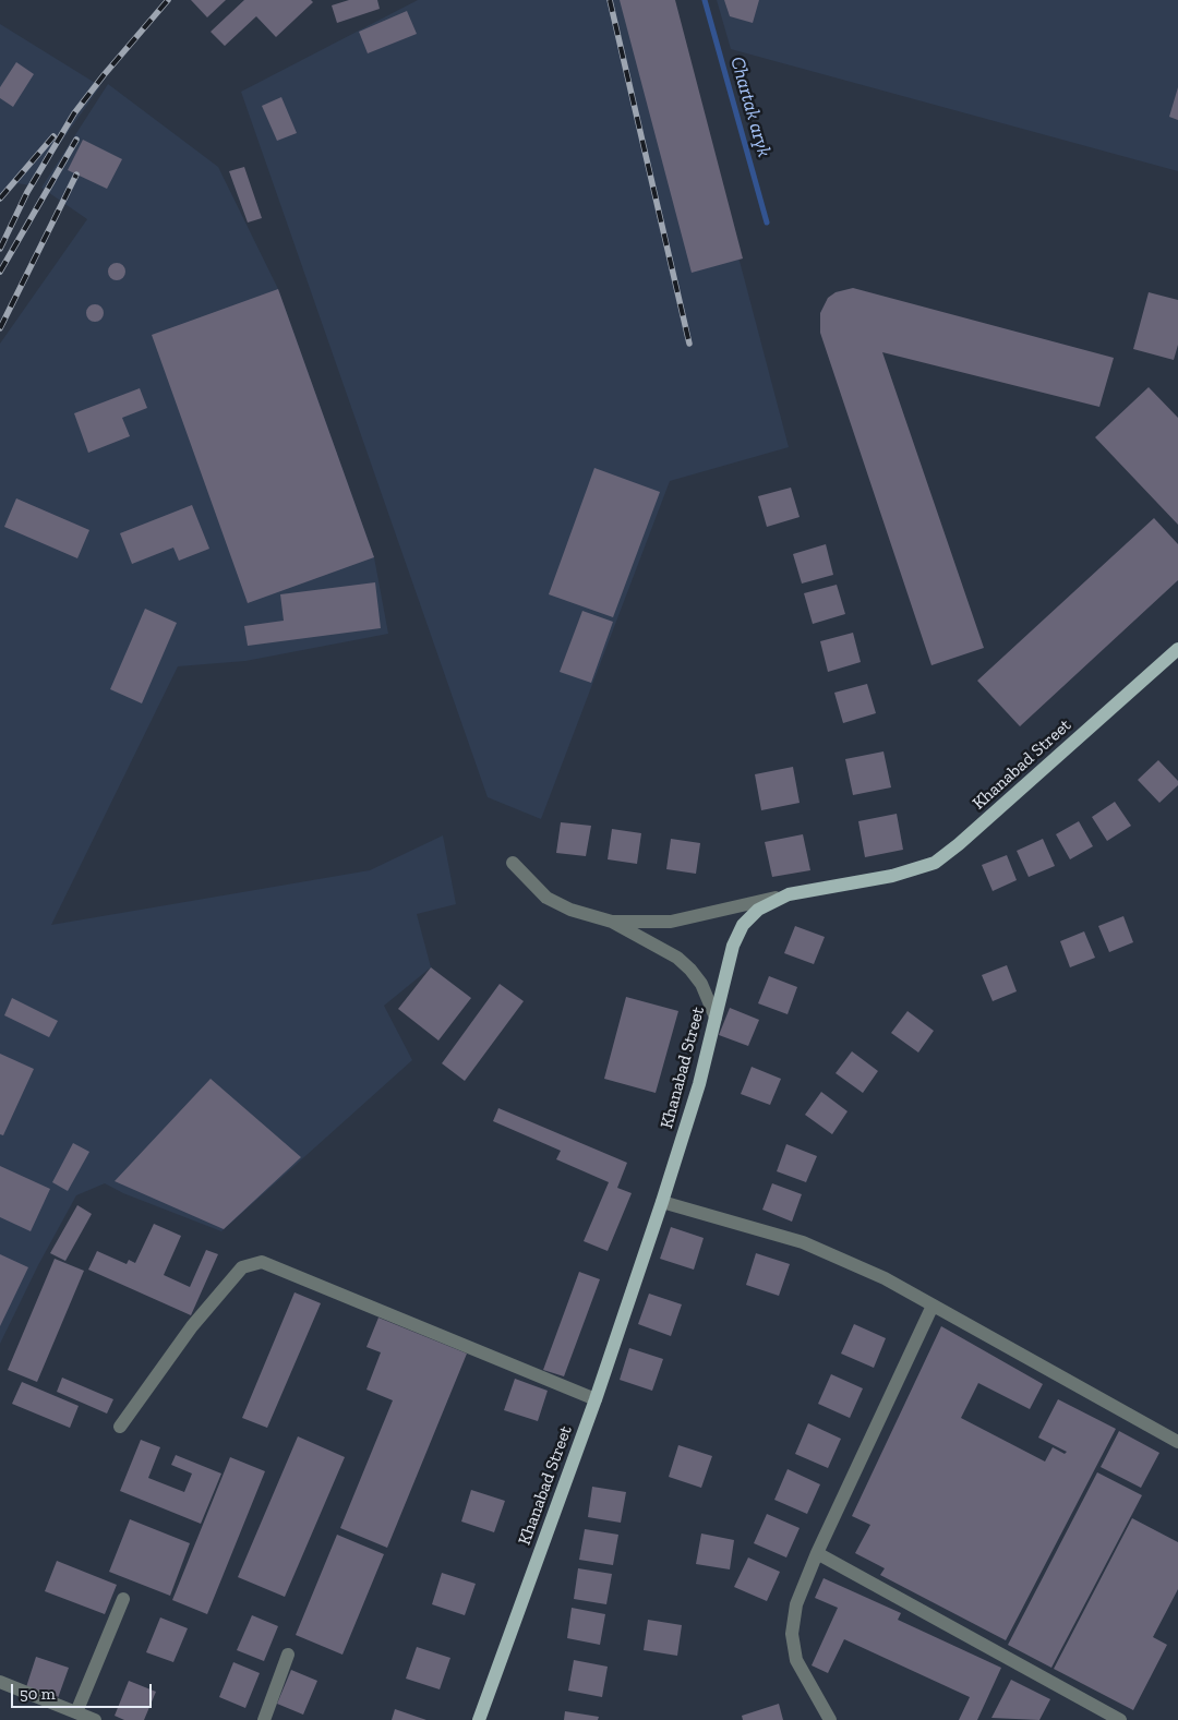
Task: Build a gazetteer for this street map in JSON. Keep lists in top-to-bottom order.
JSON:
{
  "streets": {
    "main road": ["Khanabad Street"]
  },
  "water": ["Chartak aryk"],
  "scale_bar": "50 m"
}
